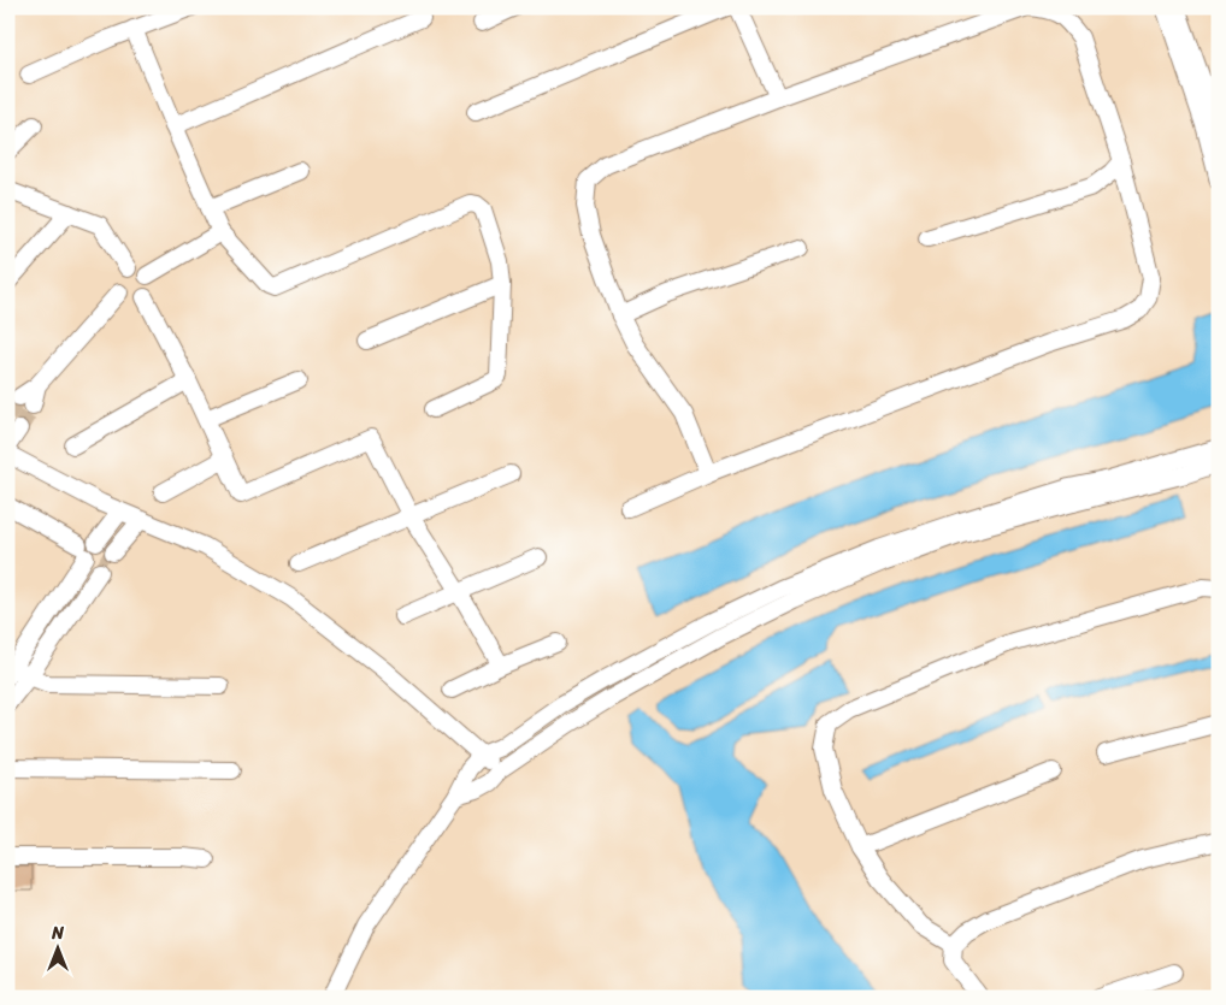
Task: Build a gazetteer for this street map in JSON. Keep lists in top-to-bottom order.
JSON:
{
  "north": "top"
}
